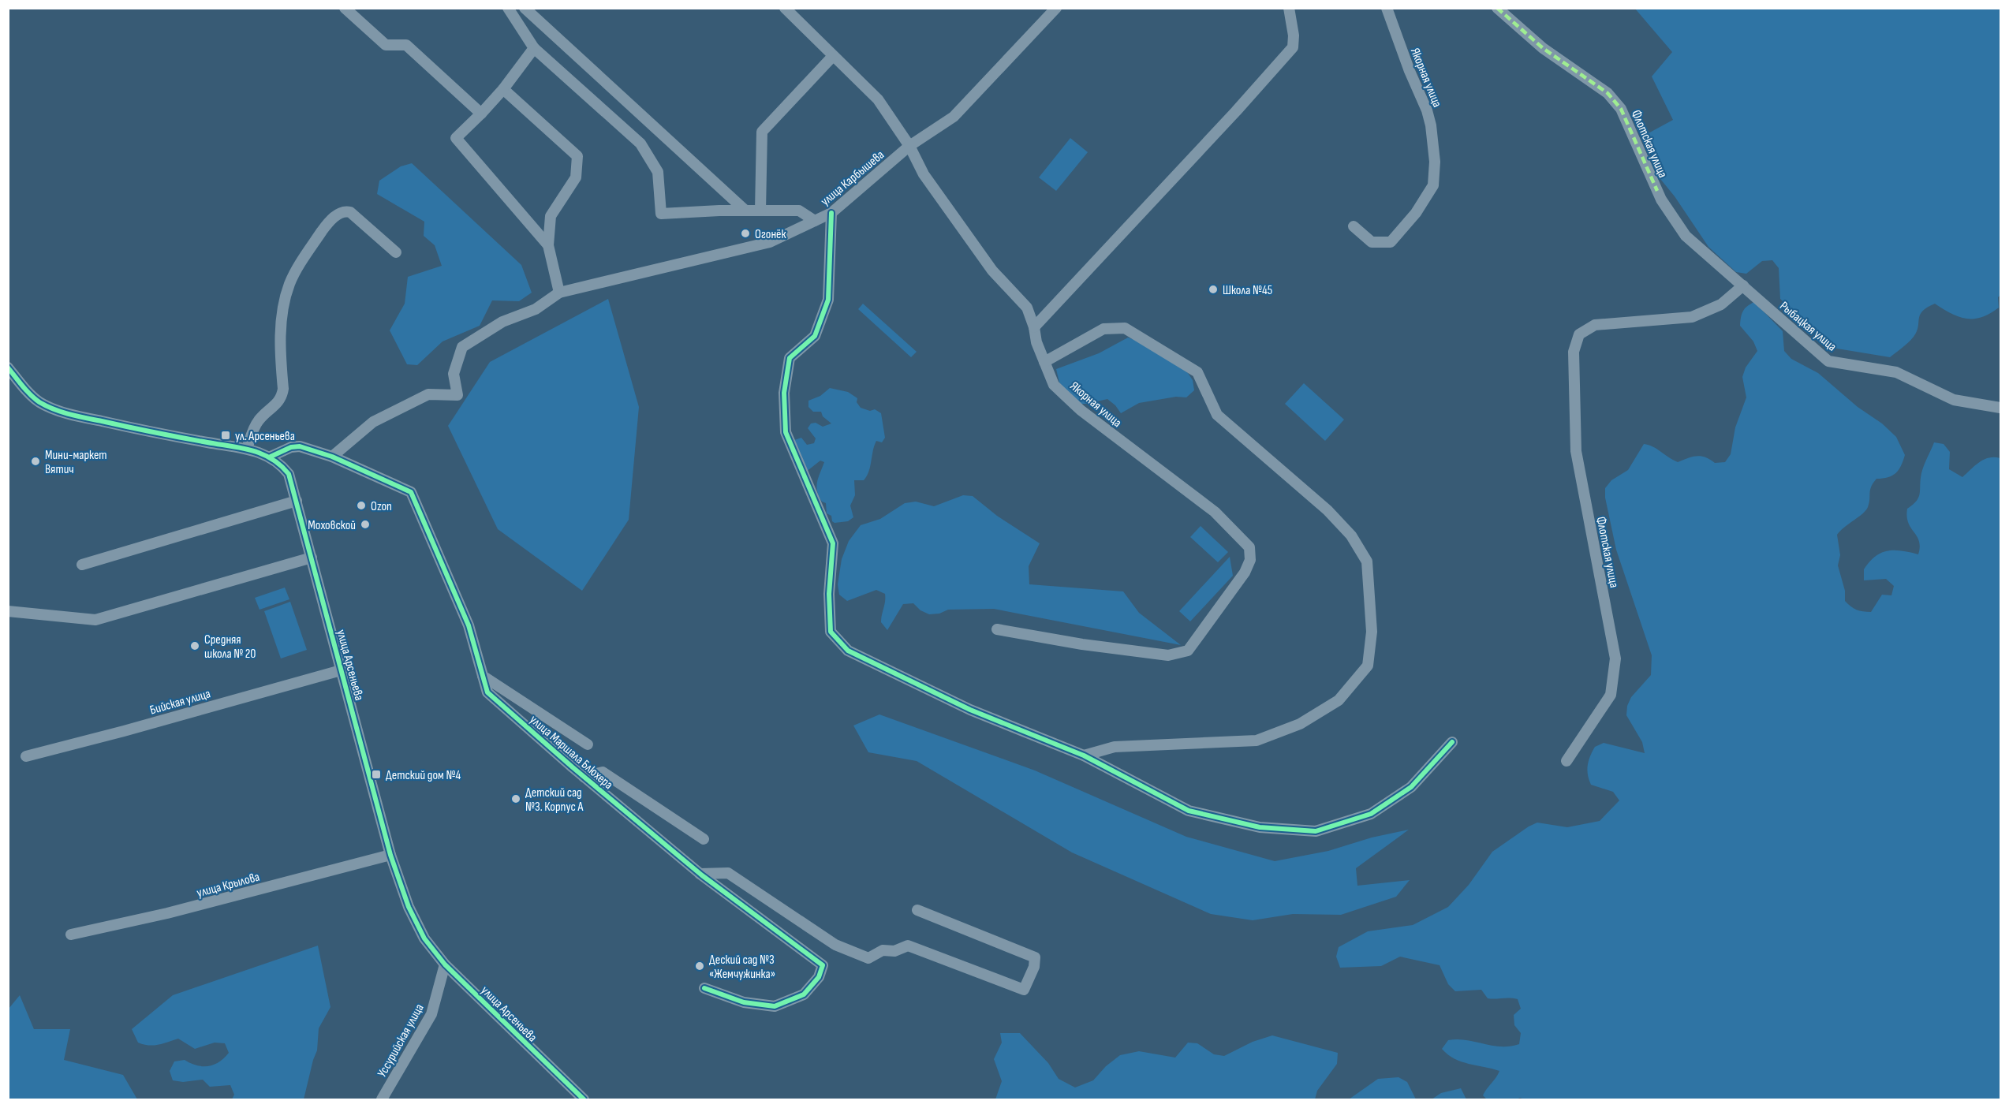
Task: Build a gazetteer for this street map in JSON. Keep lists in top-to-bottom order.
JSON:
{
  "streets": {
    "street": [
      "Якорная улица",
      "Флотская улица",
      "улица Карбышева",
      "Рыбацкая улица",
      "улица Арсеньева",
      "Бийская улица",
      "улица Маршала Блюхера",
      "улица Крылова",
      "Уссурийская улица"
    ]
  },
  "crossings": [
    ["Якорная улица", "улица Карбышева"],
    ["Флотская улица", "Рыбацкая улица"],
    ["улица Арсеньева", "Бийская улица"],
    ["улица Арсеньева", "улица Маршала Блюхера"],
    ["улица Арсеньева", "улица Крылова"],
    ["улица Арсеньева", "Уссурийская улица"]
  ],
  "places": {
    "other": [
      "Огонёк",
      "Школа №45",
      "Мини-маркет Вятич",
      "Ozon",
      "Моховской",
      "Средняя школа № 20",
      "Детский сад №3. Корпус А",
      "Деский сад №3 «Жемчужинка»"
    ],
    "transit": ["ул. Арсеньева", "Детский дом №4"]
  }
}
